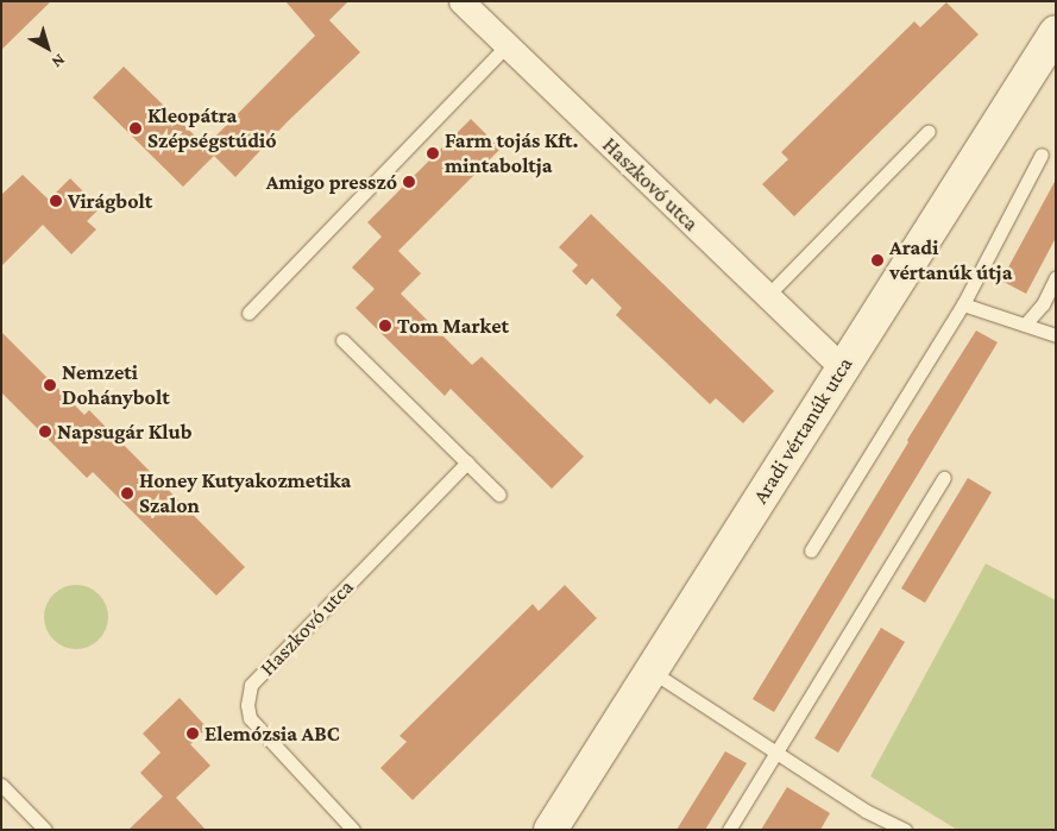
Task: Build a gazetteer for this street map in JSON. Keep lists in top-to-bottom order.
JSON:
{
  "streets": {
    "street": ["Haszkovó utca", "Aradi vértanúk utca"]
  },
  "crossings": [
    ["Haszkovó utca", "Aradi vértanúk utca"]
  ],
  "places": [
    "Kleopátra Szépségstúdió",
    "Farm tojás Kft. mintaboltja",
    "Amigo presszó",
    "Virágbolt",
    "Aradi vértanúk útja",
    "Tom Market",
    "Nemzeti Dohánybolt",
    "Napsugár Klub",
    "Honey Kutyakozmetika Szalon",
    "Elemózsia ABC"
  ],
  "north": "bottom right"
}
